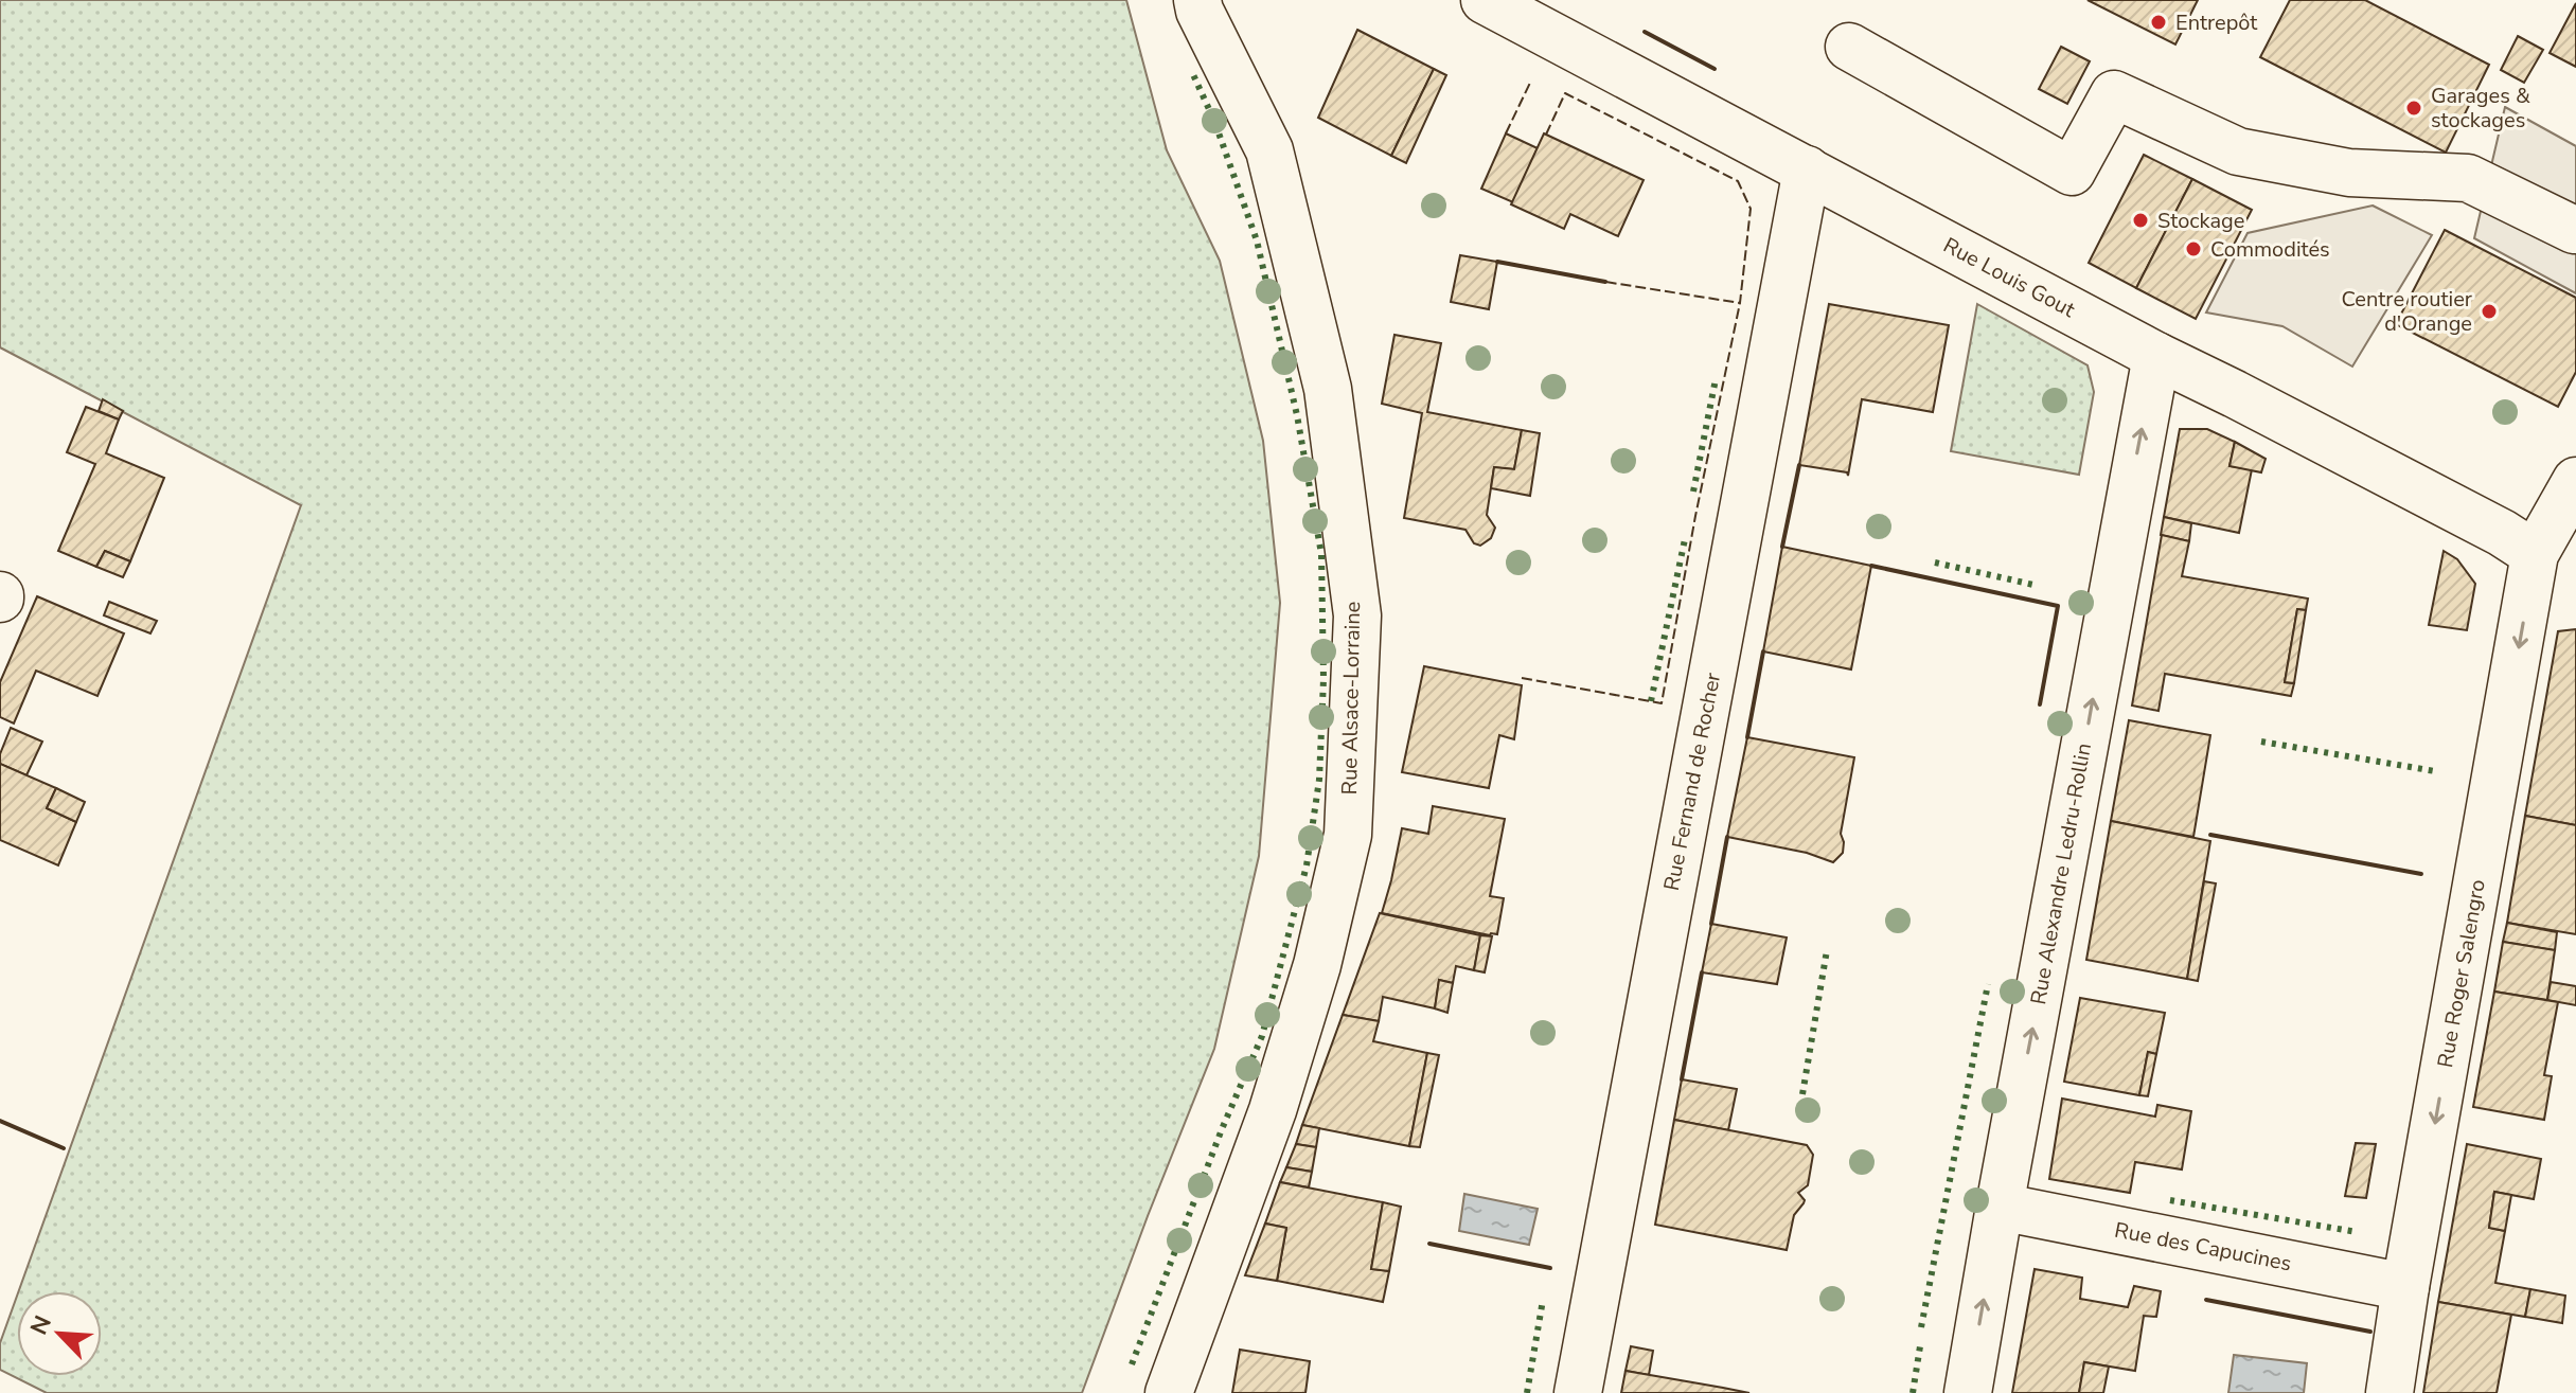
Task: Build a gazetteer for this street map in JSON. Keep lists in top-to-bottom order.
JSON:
{
  "streets": {
    "street": [
      "Rue Louis Gout",
      "Rue Alsace-Lorraine",
      "Rue Fernand de Rocher",
      "Rue Alexandre Ledru-Rollin",
      "Rue Roger Salengro",
      "Rue des Capucines"
    ]
  },
  "crossings": [
    ["Rue Louis Gout", "Rue Fernand de Rocher"],
    ["Rue Louis Gout", "Rue Alexandre Ledru-Rollin"],
    ["Rue Louis Gout", "Rue Roger Salengro"],
    ["Rue Alexandre Ledru-Rollin", "Rue des Capucines"],
    ["Rue Roger Salengro", "Rue des Capucines"]
  ],
  "one_way": ["Rue Alexandre Ledru-Rollin", "Rue Roger Salengro"],
  "places": [
    "Entrepôt",
    "Garages & stockages",
    "Stockage",
    "Commodités",
    "Centre routier d'Orange"
  ],
  "north": "top left"
}
